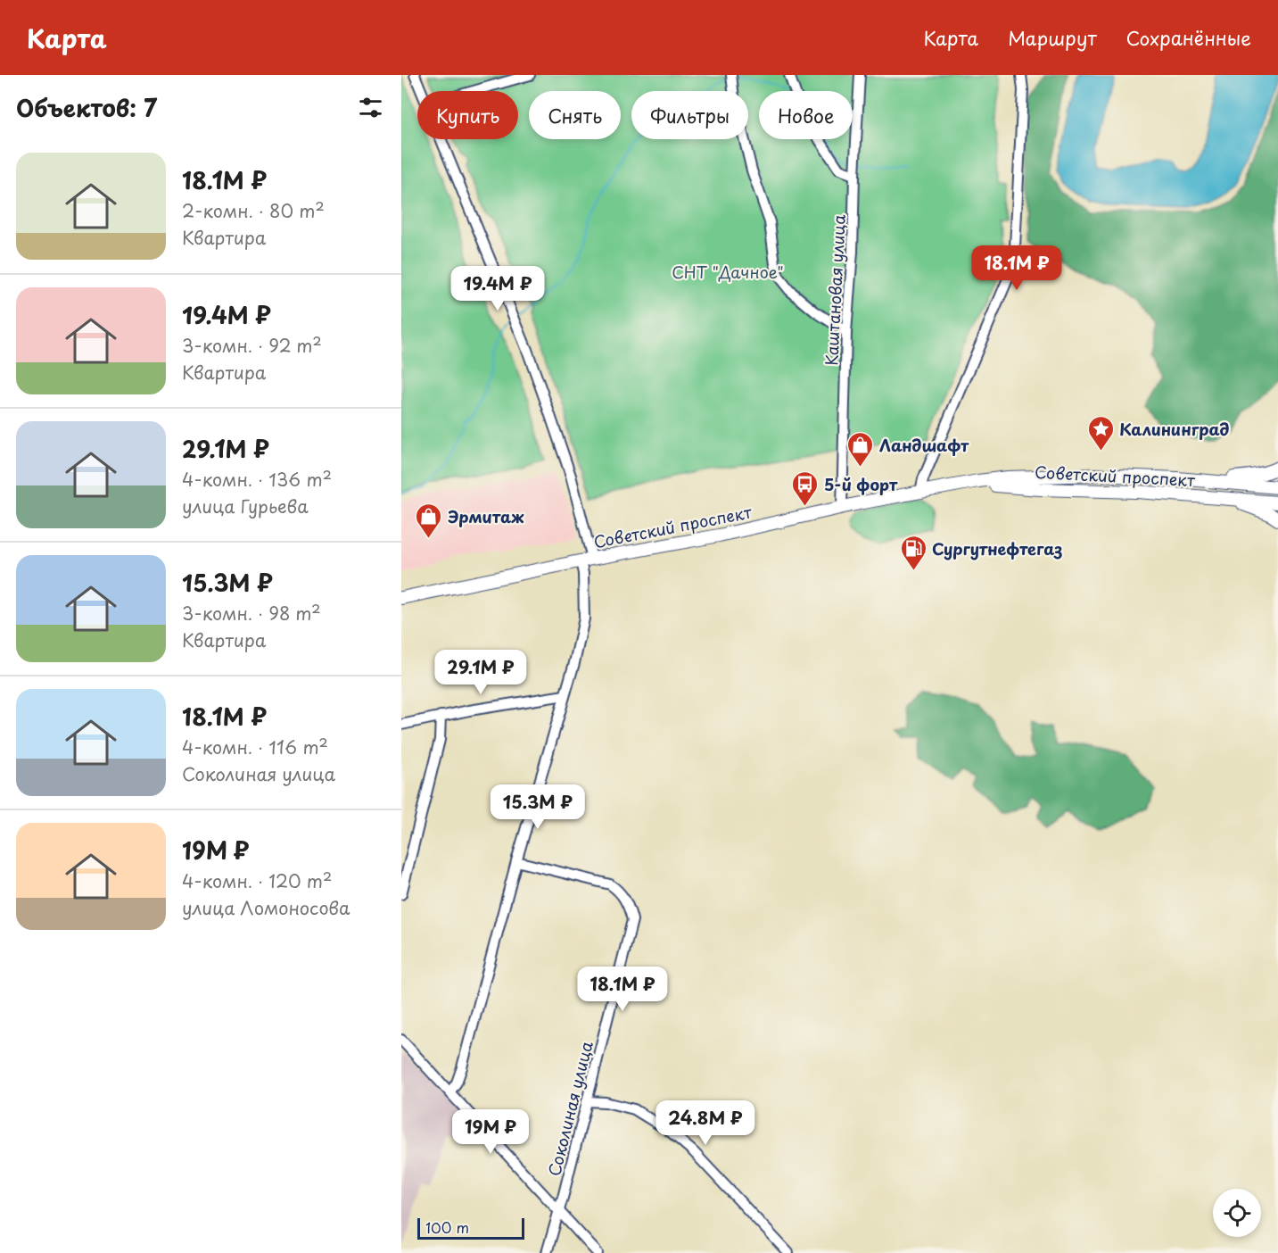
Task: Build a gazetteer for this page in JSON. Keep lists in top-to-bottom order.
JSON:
{
  "streets": {
    "main road": ["Советский проспект"],
    "street": ["Каштановая улица", "Соколиная улица"]
  },
  "crossings": [
    ["Каштановая улица", "Советский проспект"]
  ],
  "parks": ["СНТ \"Дачное\""],
  "places": {
    "place": ["Калининград"],
    "shop": ["Ландшафт", "Эрмитаж"],
    "bus stop": ["5-й форт"],
    "fuel station": ["Сургутнефтегаз"]
  },
  "scale_bar": "100 m",
  "page": {
    "header": "Карта",
    "nav": ["Карта", "Маршрут", "Сохранённые"],
    "heading": "Объектов: 7",
    "chip": [
      "Купить",
      "Снять",
      "Фильтры",
      "Новое"
    ],
    "list": [
      {
        "name": "18.1M ₽",
        "note": "2-комн. · 80 m² · Квартира"
      },
      {
        "name": "19.4M ₽",
        "note": "3-комн. · 92 m² · Квартира"
      },
      {
        "name": "29.1M ₽",
        "note": "4-комн. · 136 m² · улица Гурьева"
      },
      {
        "name": "15.3M ₽",
        "note": "3-комн. · 98 m² · Квартира"
      },
      {
        "name": "18.1M ₽",
        "note": "4-комн. · 116 m² · Соколиная улица"
      },
      {
        "name": "19M ₽",
        "note": "4-комн. · 120 m² · улица Ломоносова"
      }
    ],
    "price": [
      "18.1M ₽",
      "19.4M ₽",
      "29.1M ₽",
      "15.3M ₽",
      "18.1M ₽",
      "24.8M ₽",
      "19M ₽"
    ],
    "scale": "100 m"
  }
}
